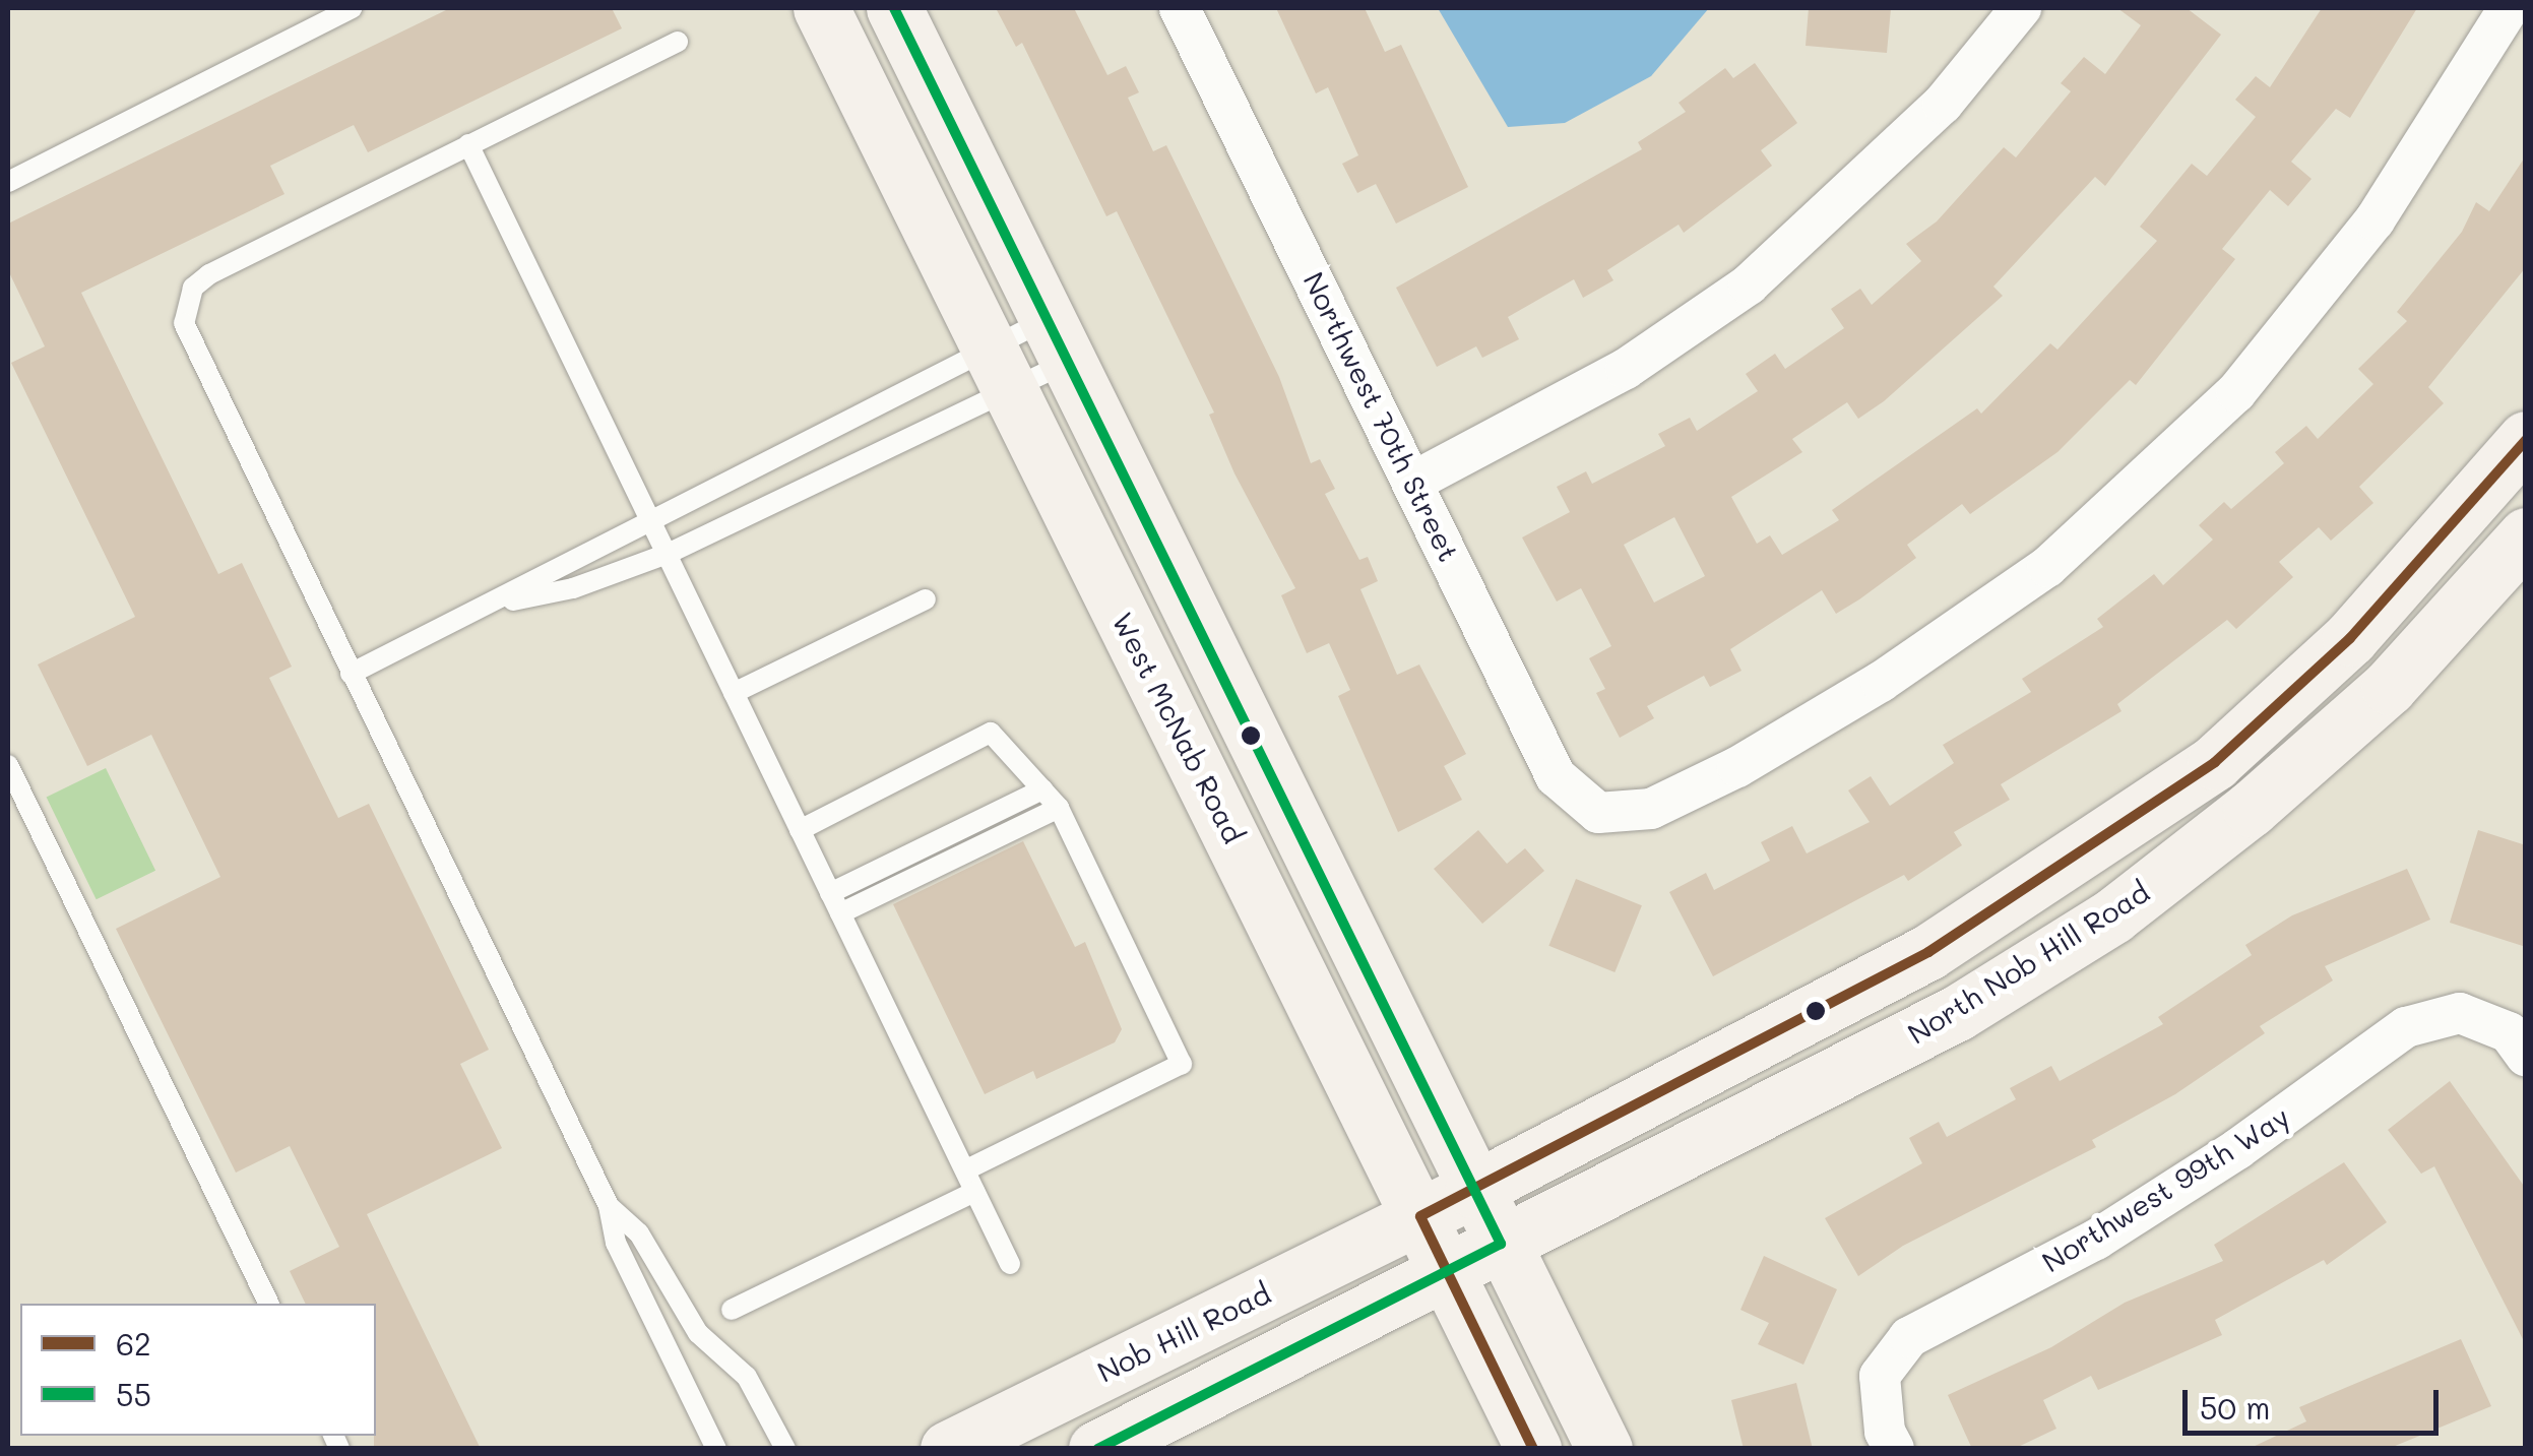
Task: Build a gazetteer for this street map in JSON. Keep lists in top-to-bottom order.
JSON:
{
  "streets": {
    "main road": ["West McNab Road", "North Nob Hill Road", "Nob Hill Road"],
    "street": ["Northwest 70th Street", "Northwest 99th Way"]
  },
  "crossings": [
    ["West McNab Road", "North Nob Hill Road"],
    ["West McNab Road", "Nob Hill Road"]
  ],
  "lines": ["transit line 55", "transit line 62"],
  "legend": ["62", "55"],
  "scale_bar": "50 m"
}
